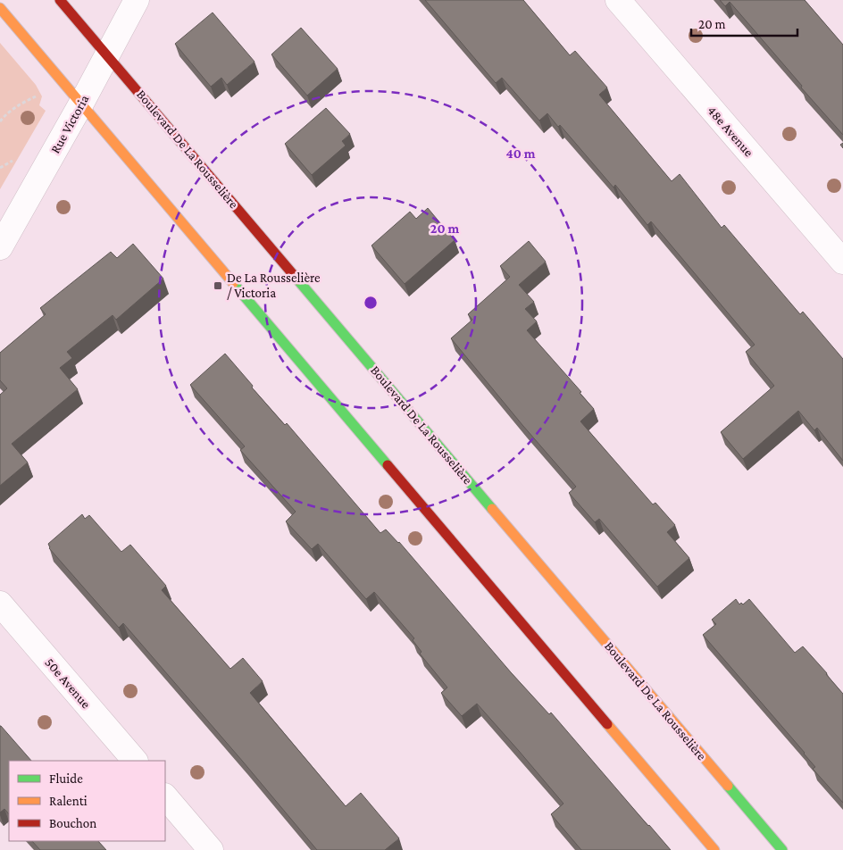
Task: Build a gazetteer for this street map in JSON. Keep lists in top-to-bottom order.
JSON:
{
  "streets": {
    "street": [
      "Rue Victoria",
      "48e Avenue",
      "Boulevard De La Rousselière",
      "50e Avenue"
    ]
  },
  "crossings": [
    ["Rue Victoria", "Boulevard De La Rousselière"]
  ],
  "places": {
    "transit": ["De La Rousselière / Victoria"]
  },
  "legend": ["Fluide", "Ralenti", "Bouchon"],
  "scale_bar": "20 m",
  "rings": ["40 m", "20 m"]
}
